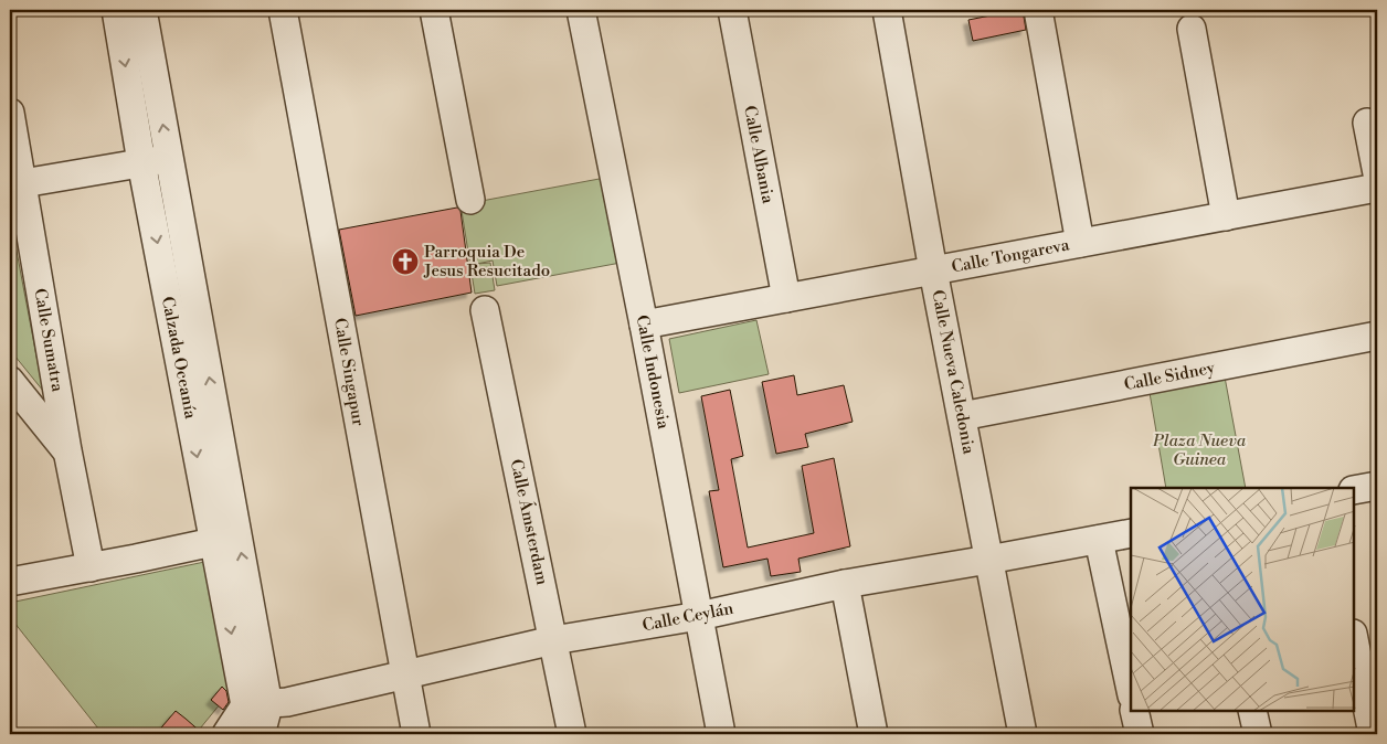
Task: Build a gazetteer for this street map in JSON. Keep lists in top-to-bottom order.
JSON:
{
  "streets": {
    "street": [
      "Calle Albania",
      "Calle Tongareva",
      "Calle Sumatra",
      "Calzada Oceanía",
      "Calle Singapur",
      "Calle Indonesia",
      "Calle Nueva Caledonia",
      "Calle Sidney",
      "Calle Ámsterdam",
      "Calle Ceylán"
    ]
  },
  "crossings": [
    ["Calle Albania", "Calle Tongareva"],
    ["Calle Tongareva", "Calle Indonesia"],
    ["Calle Tongareva", "Calle Nueva Caledonia"],
    ["Calzada Oceanía", "Calle Ceylán"],
    ["Calle Singapur", "Calle Ceylán"],
    ["Calle Indonesia", "Calle Ceylán"],
    ["Calle Nueva Caledonia", "Calle Sidney"],
    ["Calle Nueva Caledonia", "Calle Ceylán"],
    ["Calle Ámsterdam", "Calle Ceylán"]
  ],
  "parks": ["Plaza Nueva Guinea"],
  "places": {
    "church": ["Parroquia De Jesus Resucitado"]
  }
}
